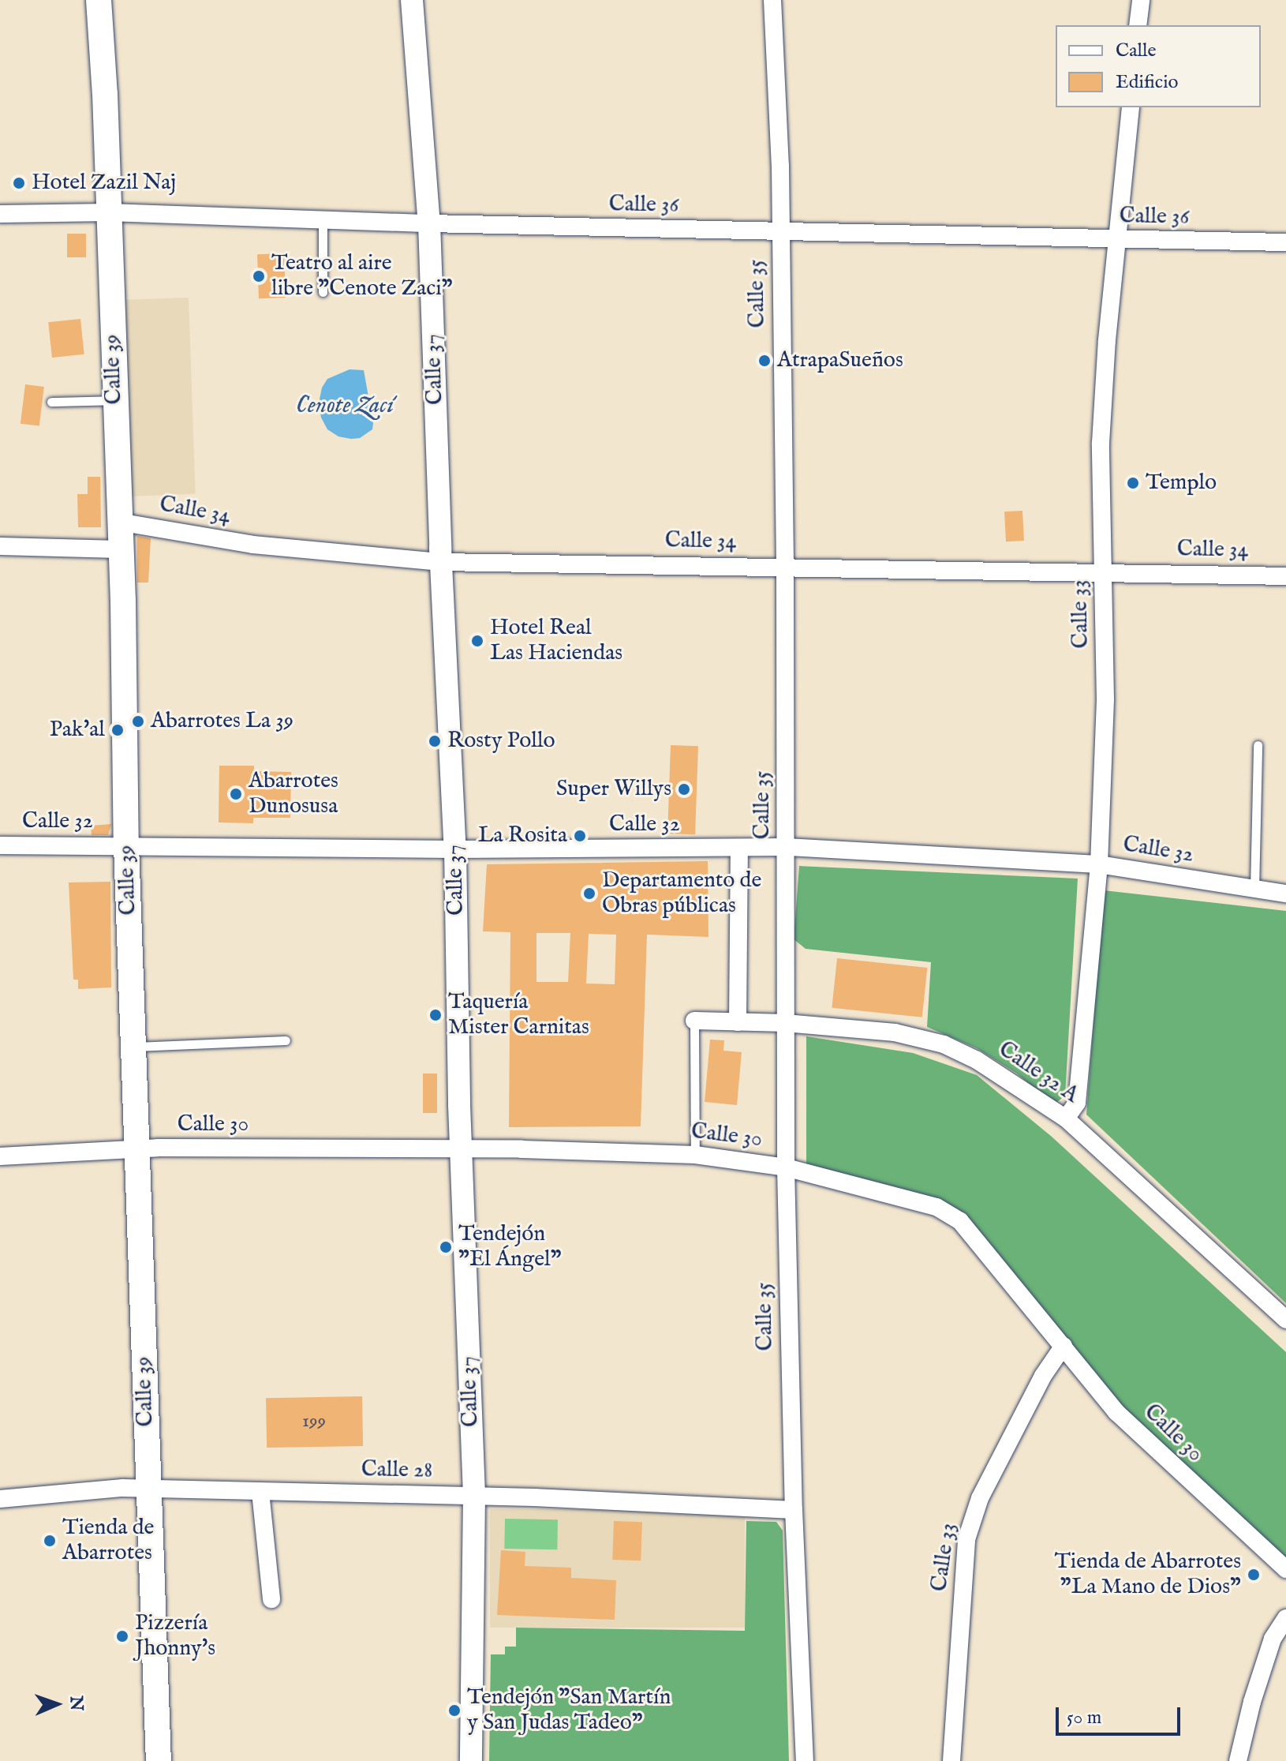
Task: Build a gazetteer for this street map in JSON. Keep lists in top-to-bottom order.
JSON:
{
  "streets": {
    "main road": ["Calle 39"],
    "street": [
      "Calle 36",
      "Calle 35",
      "Calle 37",
      "Calle 34",
      "Calle 33",
      "Calle 32",
      "Calle 32 A",
      "Calle 30",
      "Calle 28"
    ]
  },
  "crossings": [
    ["Calle 36", "Calle 35"],
    ["Calle 36", "Calle 39"],
    ["Calle 36", "Calle 37"],
    ["Calle 36", "Calle 33"],
    ["Calle 35", "Calle 34"],
    ["Calle 35", "Calle 32"],
    ["Calle 35", "Calle 32 A"],
    ["Calle 35", "Calle 30"],
    ["Calle 35", "Calle 28"],
    ["Calle 39", "Calle 34"],
    ["Calle 39", "Calle 32"],
    ["Calle 39", "Calle 30"],
    ["Calle 39", "Calle 28"],
    ["Calle 37", "Calle 34"],
    ["Calle 37", "Calle 32"],
    ["Calle 37", "Calle 30"],
    ["Calle 37", "Calle 28"],
    ["Calle 34", "Calle 33"],
    ["Calle 33", "Calle 32"],
    ["Calle 33", "Calle 32 A"],
    ["Calle 33", "Calle 30"]
  ],
  "water": ["Cenote Zací"],
  "places": [
    "Hotel Zazil Naj",
    "Teatro al aire libre \"Cenote Zaci\"",
    "AtrapaSueños",
    "Templo",
    "Hotel Real Las Haciendas",
    "Abarrotes La 39",
    "Pak'al",
    "Rosty Pollo",
    "Super Willys",
    "Abarrotes Dunosusa",
    "La Rosita",
    "Departamento de Obras públicas",
    "Taquería Mister Carnitas",
    "Tendejón \"El Ángel\"",
    "Tienda de Abarrotes",
    "Tienda de Abarrotes \"La Mano de Dios\"",
    "Pizzería Jhonny's",
    "Tendejón \"San Martín y San Judas Tadeo\""
  ],
  "house_numbers": ["199"],
  "legend": ["Calle", "Edificio"],
  "scale_bar": "50 m",
  "north": "right"
}
